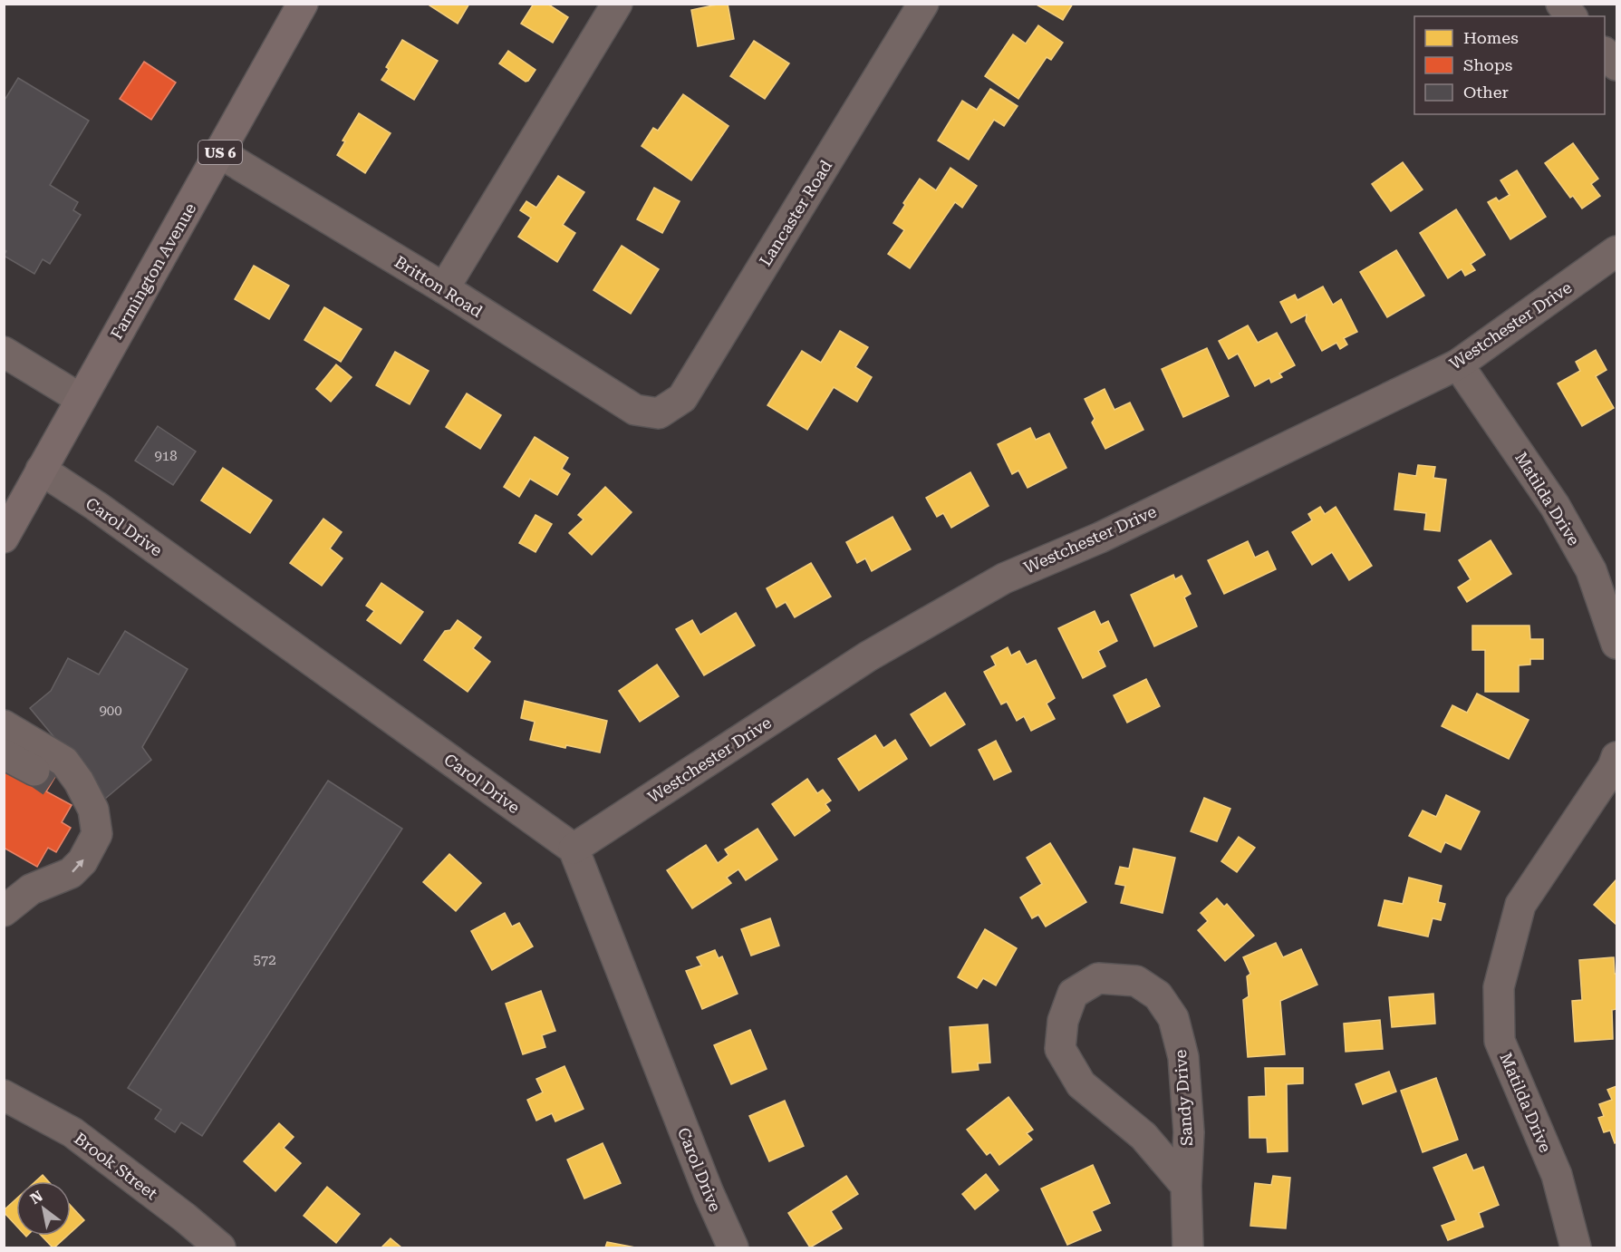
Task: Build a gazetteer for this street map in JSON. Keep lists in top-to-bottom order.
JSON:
{
  "streets": {
    "highway": ["US 6", "Farmington Avenue"],
    "street": [
      "Lancaster Road",
      "Britton Road",
      "Westchester Drive",
      "Matilda Drive",
      "Carol Drive",
      "Sandy Drive",
      "Brook Street"
    ]
  },
  "crossings": [
    ["Lancaster Road", "Britton Road"],
    ["Farmington Avenue", "Britton Road"],
    ["Farmington Avenue", "Carol Drive"],
    ["Westchester Drive", "Matilda Drive"],
    ["Westchester Drive", "Carol Drive"]
  ],
  "house_numbers": ["918", "900", "572"],
  "legend": ["Homes", "Shops", "Other"],
  "north": "top left"
}
